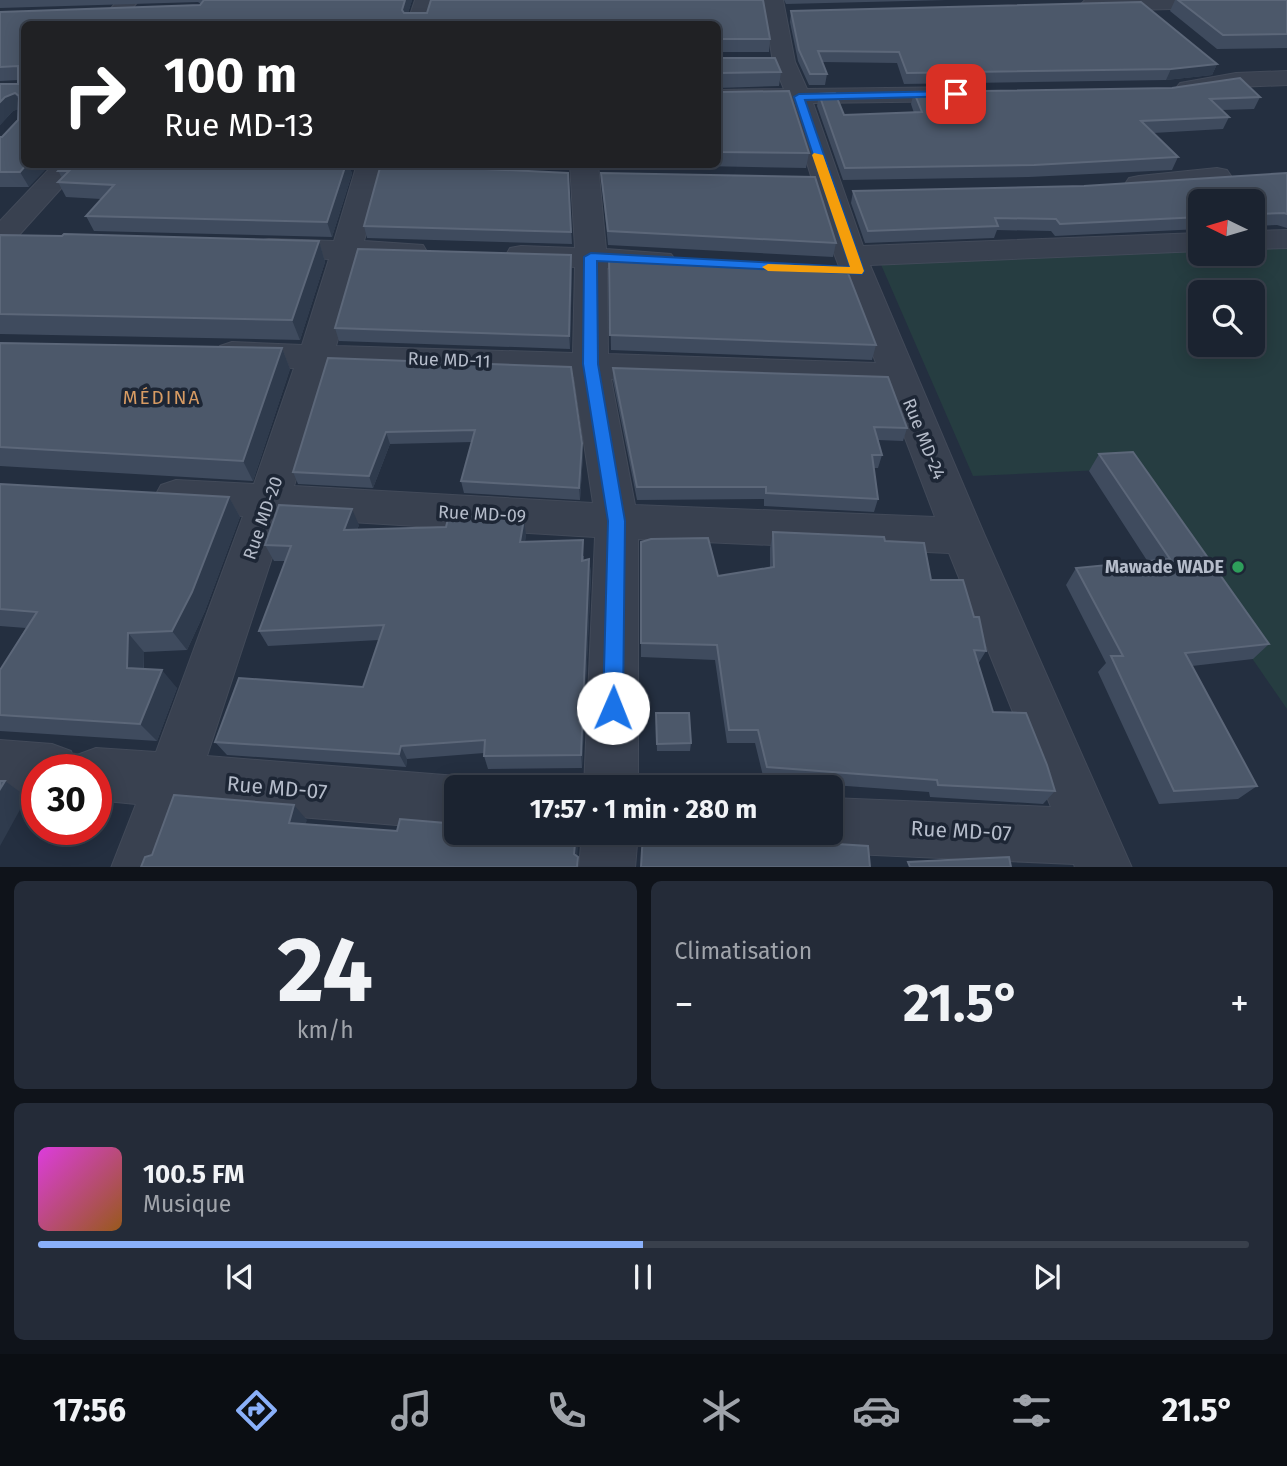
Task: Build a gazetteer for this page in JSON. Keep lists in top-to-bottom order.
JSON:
{
  "streets": {
    "street": [
      "Rue MD-11",
      "Rue MD-24",
      "Rue MD-09",
      "Rue MD-20",
      "Rue MD-07"
    ]
  },
  "crossings": [
    ["Rue MD-11", "Rue MD-24"],
    ["Rue MD-11", "Rue MD-20"],
    ["Rue MD-24", "Rue MD-09"],
    ["Rue MD-24", "Rue MD-07"],
    ["Rue MD-09", "Rue MD-20"],
    ["Rue MD-20", "Rue MD-07"]
  ],
  "districts": ["MÉDINA"],
  "places": ["Mawade WADE"],
  "north": "left",
  "page": {
    "turn": ["100 m", "Rue MD-13"],
    "limit": "30",
    "trip": "17:57 · 1 min · 280 m",
    "tile": [
      ["24", "km/h"],
      "Climatisation"
    ],
    "heat": ["−", "21.5°", "+"],
    "song": ["100.5 FM", "Musique"],
    "tabs": ["17:56", "21.5°"]
  }
}
